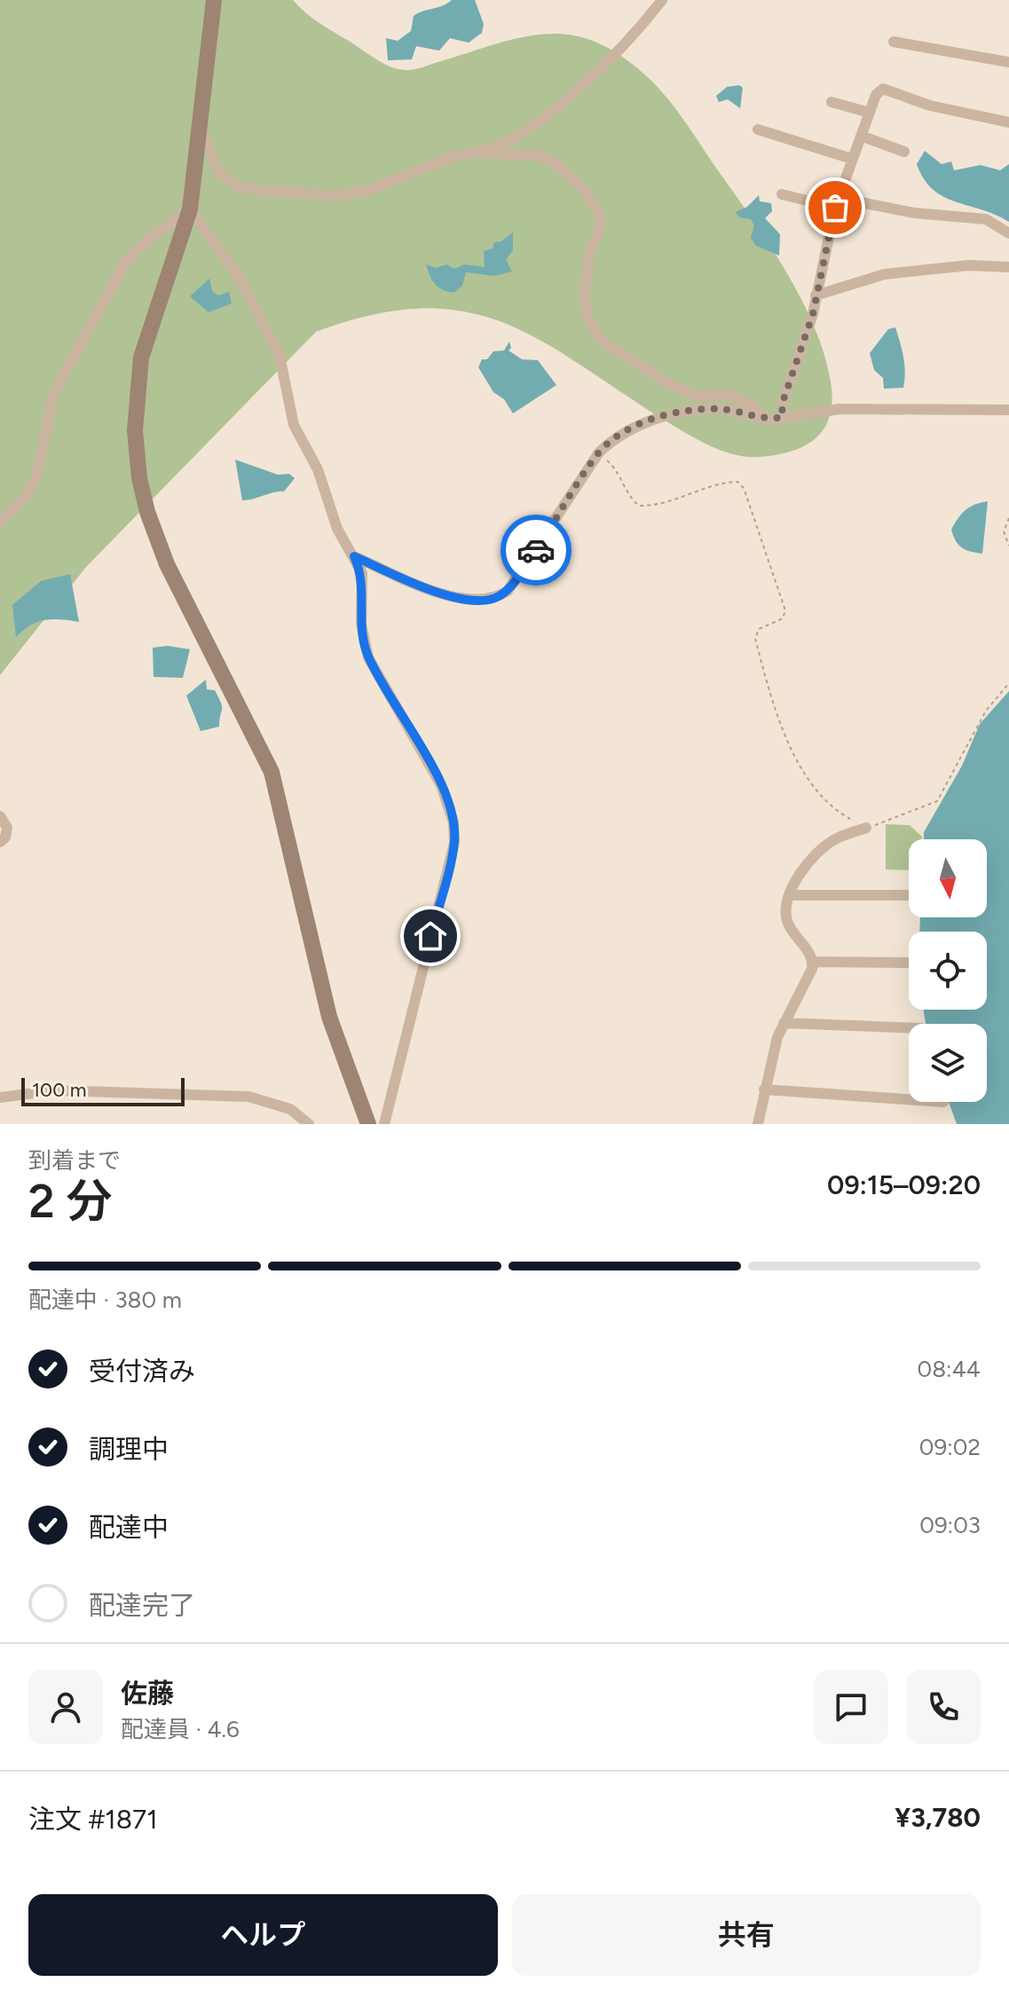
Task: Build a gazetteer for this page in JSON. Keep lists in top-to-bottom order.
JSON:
{
  "scale_bar": "100 m",
  "north": "bottom",
  "page": {
    "scale": "100 m",
    "heading": ["2 分", "到着まで", "09:15–09:20"],
    "panel": [
      "佐藤",
      "配達員 · 4.6",
      "注文 #1871",
      "¥3,780"
    ],
    "bar": "配達中 · 380 m",
    "list": [
      ["受付済み", "08:44"],
      ["調理中", "09:02"],
      ["配達中", "09:03"],
      "配達完了"
    ],
    "buttons": ["ヘルプ", "共有"]
  }
}
